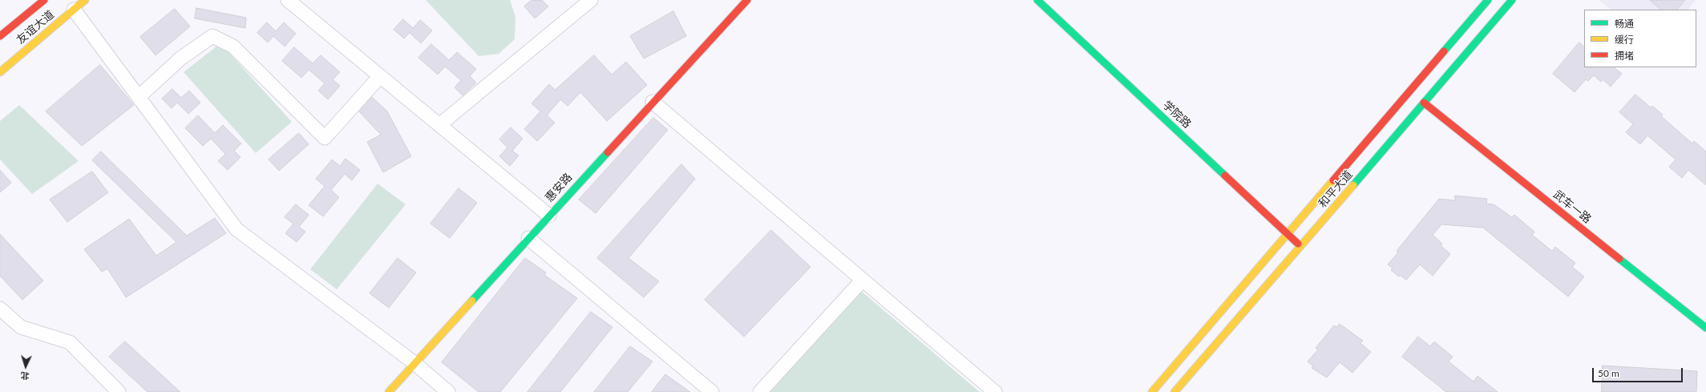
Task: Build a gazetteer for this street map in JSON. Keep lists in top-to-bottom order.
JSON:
{
  "streets": {
    "street": [
      "友谊大道",
      "学院路",
      "惠安路",
      "和平大道",
      "武车一路"
    ]
  },
  "crossings": [
    ["学院路", "和平大道"],
    ["和平大道", "武车一路"]
  ],
  "legend": ["畅通", "缓行", "拥堵"],
  "scale_bar": "50 m",
  "north": "bottom"
}
